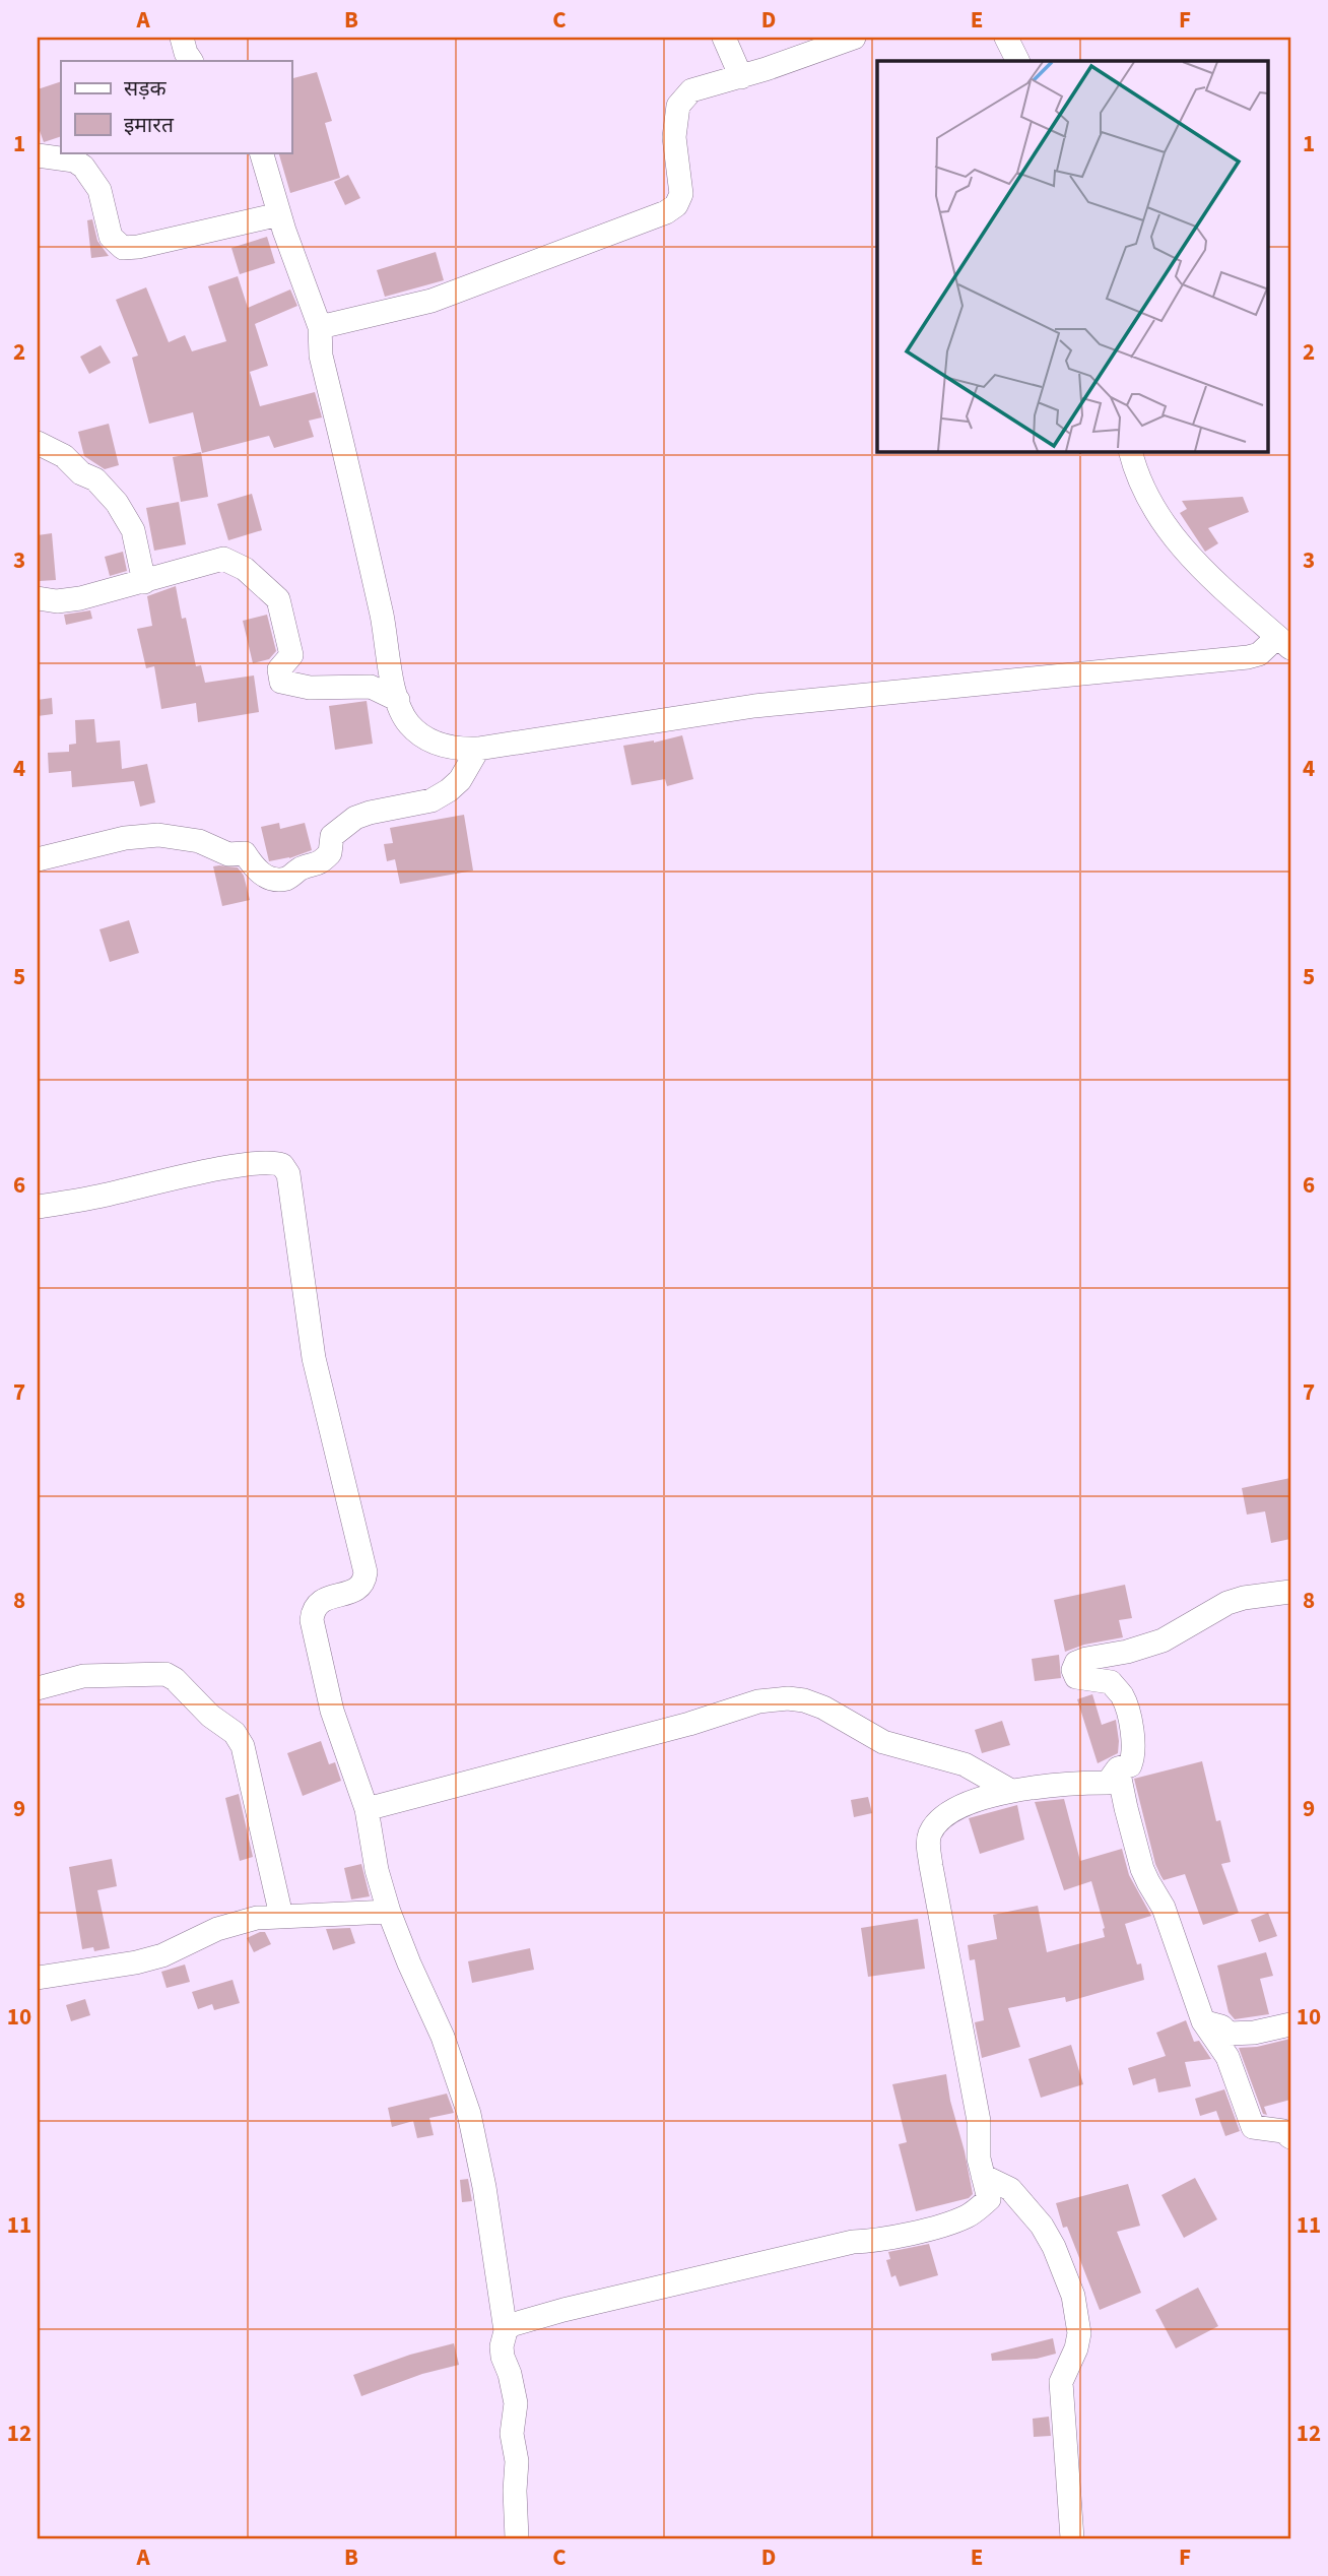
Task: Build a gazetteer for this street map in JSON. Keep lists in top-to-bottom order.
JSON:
{
  "legend": ["सड़क", "इमारत"],
  "grid": {
    "columns": [
      "A",
      "B",
      "C",
      "D",
      "E",
      "F"
    ],
    "rows": [
      "1",
      "2",
      "3",
      "4",
      "5",
      "6",
      "7",
      "8",
      "9",
      "10",
      "11",
      "12"
    ]
  }
}
